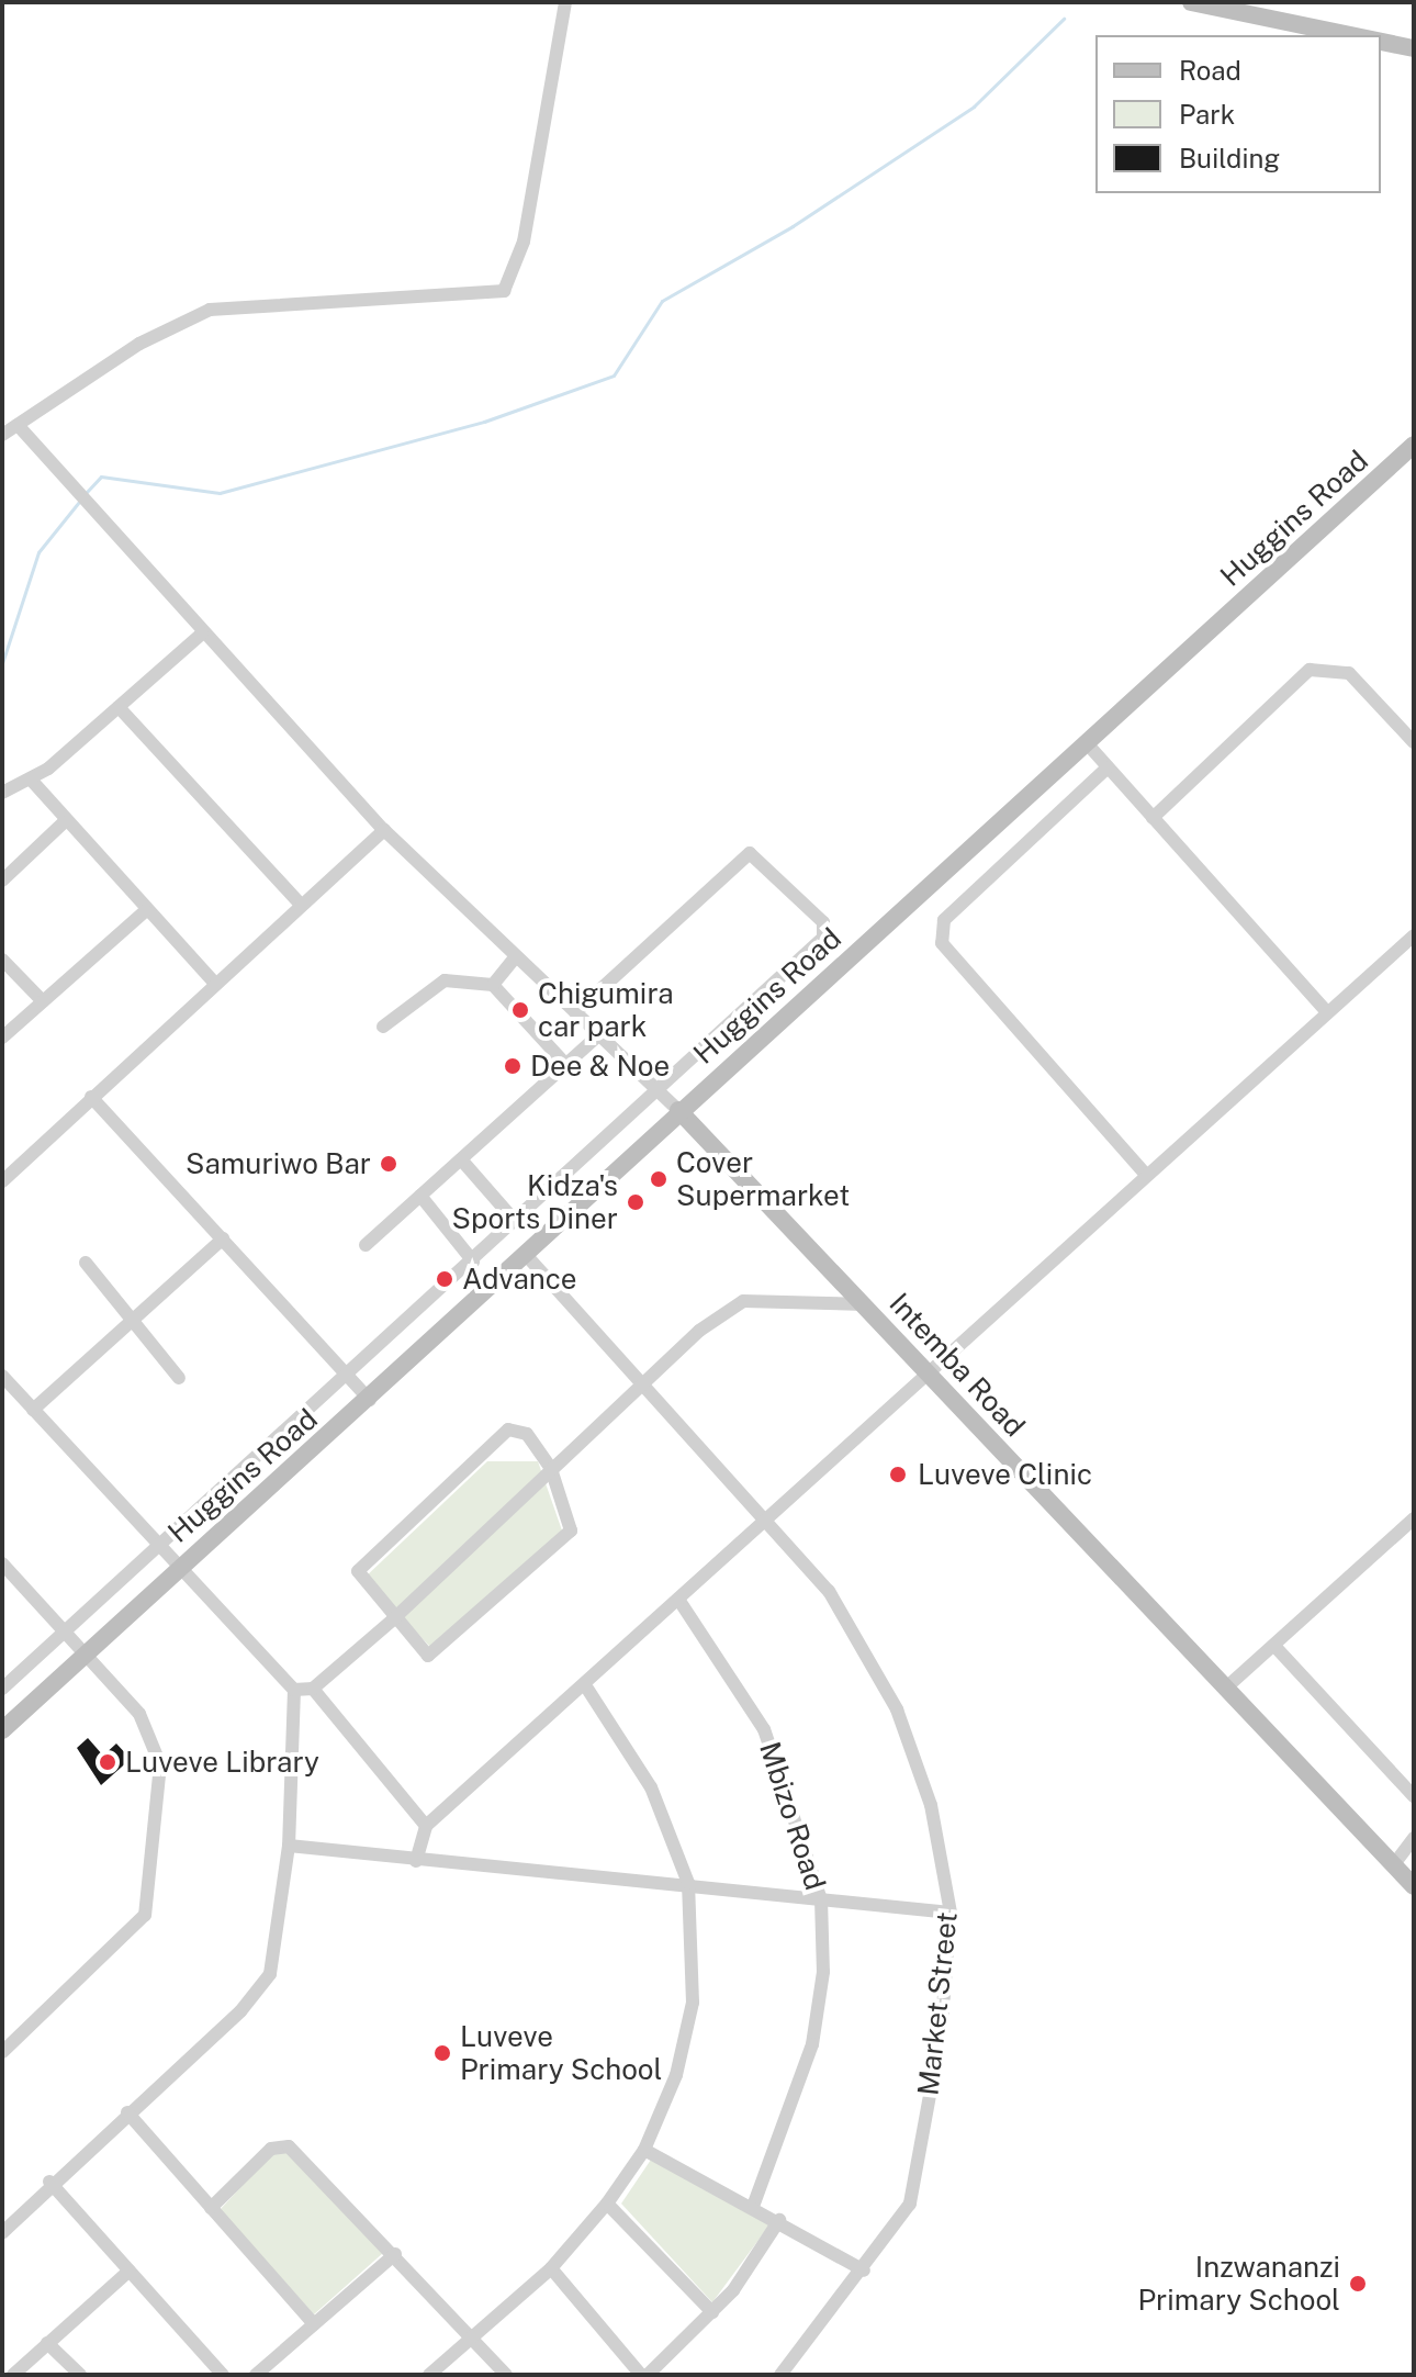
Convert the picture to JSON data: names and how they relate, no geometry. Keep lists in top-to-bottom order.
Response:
{
  "streets": {
    "street": [
      "Huggins Road",
      "Intemba Road",
      "Mbizo Road",
      "Market Street"
    ]
  },
  "crossings": [
    ["Huggins Road", "Intemba Road"],
    ["Huggins Road", "Market Street"]
  ],
  "places": [
    "Chigumira car park",
    "Dee & Noe",
    "Samuriwo Bar",
    "Cover Supermarket",
    "Kidza's Sports Diner",
    "Advance",
    "Luveve Clinic",
    "Luveve Library",
    "Luveve Primary School",
    "Inzwananzi Primary School"
  ],
  "legend": ["Road", "Park", "Building"]
}
